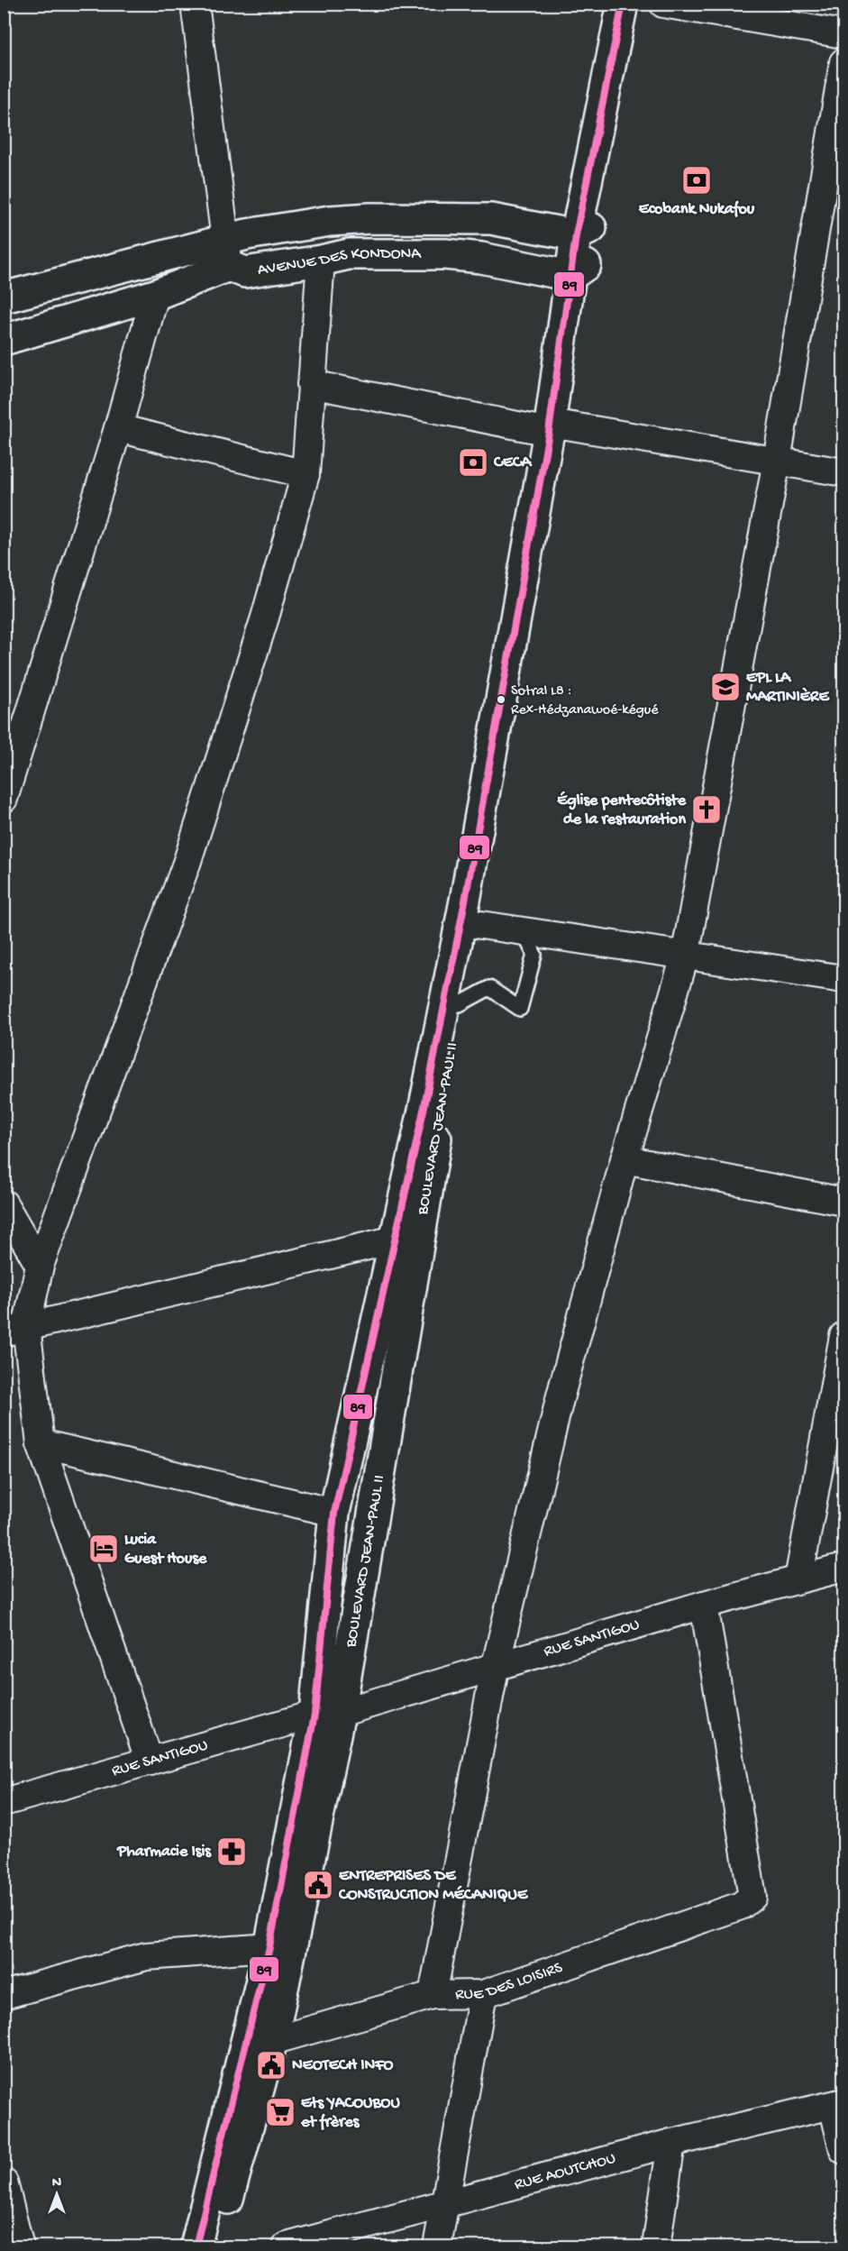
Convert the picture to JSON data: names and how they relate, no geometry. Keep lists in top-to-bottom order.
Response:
{
  "streets": {
    "main road": ["AVENUE DES KONDONA", "BOULEVARD JEAN-PAUL II"],
    "street": ["RUE SANTIGOU", "RUE DES LOISIRS", "RUE AOUTCHOU"]
  },
  "crossings": [
    ["AVENUE DES KONDONA", "BOULEVARD JEAN-PAUL II"],
    ["BOULEVARD JEAN-PAUL II", "RUE SANTIGOU"],
    ["BOULEVARD JEAN-PAUL II", "RUE DES LOISIRS"],
    ["RUE SANTIGOU", "RUE DES LOISIRS"]
  ],
  "places": {
    "bank": ["Ecobank Nukafou", "CECA"],
    "school or university": ["EPL LA MARTINIÈRE"],
    "other": ["Sotral L8 : Rex-Hédzanawoé-kégué"],
    "church": ["Église pentecôtiste de la restauration"],
    "hotel": ["Lucia Guest House"],
    "pharmacy": ["Pharmacie Isis"],
    "public building": ["ENTREPRISES DE CONSTRUCTION MÉCANIQUE", "NEOTECH INFO"],
    "supermarket": ["Ets YACOUBOU et frères"]
  },
  "lines": ["transit line 89"],
  "north": "top"
}
